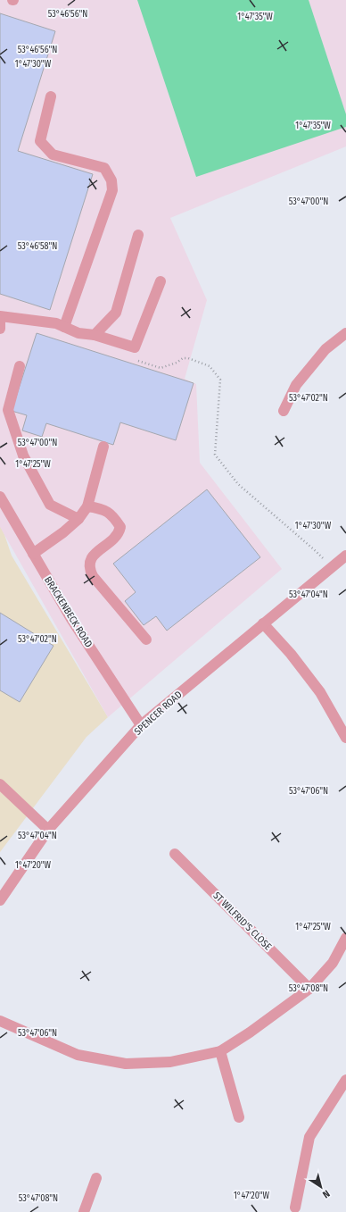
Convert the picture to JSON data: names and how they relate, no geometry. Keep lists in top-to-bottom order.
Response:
{
  "streets": {
    "street": ["BRACKENBECK ROAD", "SPENCER ROAD", "ST WILFRID'S CLOSE"]
  },
  "crossings": [
    ["BRACKENBECK ROAD", "SPENCER ROAD"]
  ],
  "north": "bottom right",
  "coordinates": [
    "53°46'56\"N",
    "1°47'35\"W",
    "1°47'30\"W",
    "53°47'00\"N",
    "53°46'58\"N",
    "53°47'02\"N",
    "1°47'25\"W",
    "53°47'04\"N",
    "53°47'06\"N",
    "1°47'20\"W",
    "53°47'08\"N"
  ]
}
